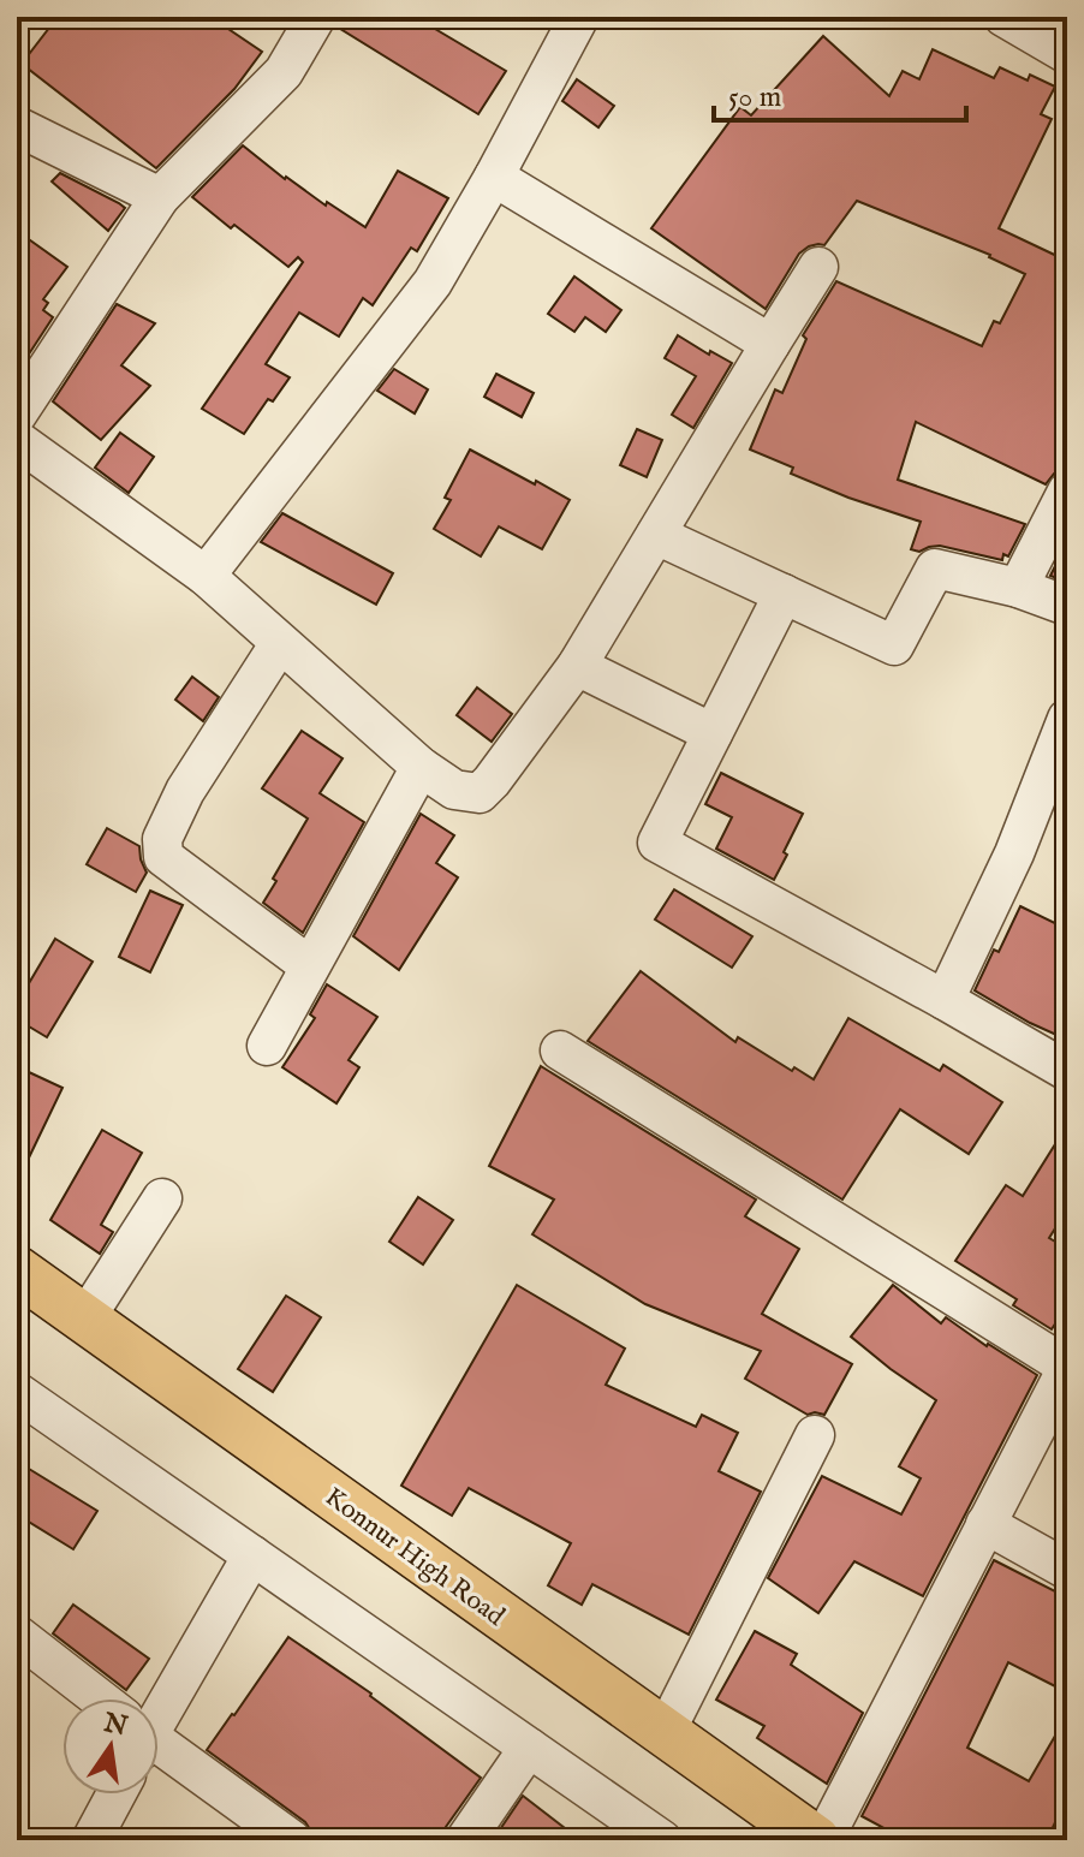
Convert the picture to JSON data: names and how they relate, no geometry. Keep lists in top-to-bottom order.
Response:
{
  "streets": {
    "main road": ["Konnur High Road"]
  },
  "scale_bar": "50 m",
  "north": "top"
}
